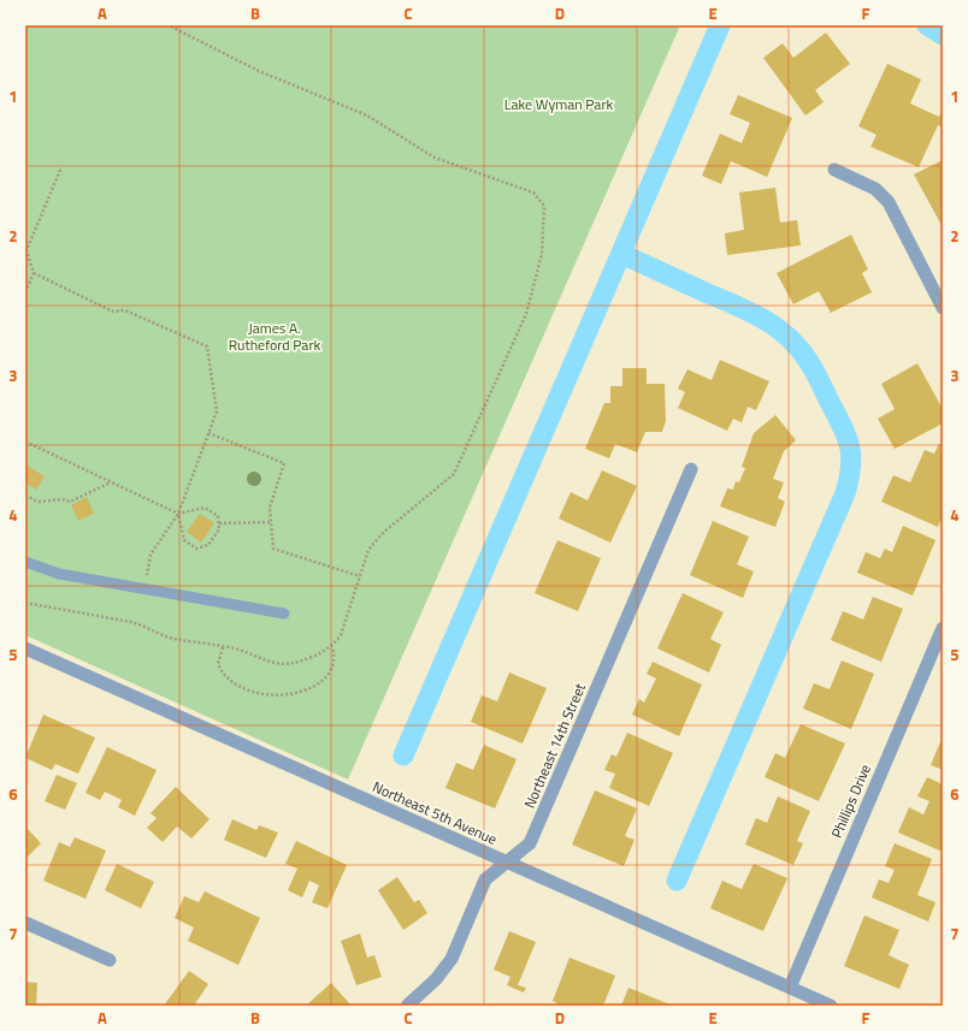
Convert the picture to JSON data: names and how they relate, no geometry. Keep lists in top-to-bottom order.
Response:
{
  "streets": {
    "street": ["Northeast 14th Street", "Phillips Drive", "Northeast 5th Avenue"]
  },
  "crossings": [
    ["Northeast 14th Street", "Northeast 5th Avenue"],
    ["Phillips Drive", "Northeast 5th Avenue"]
  ],
  "parks": ["Lake Wyman Park", "James A. Rutheford Park"],
  "grid": {
    "columns": [
      "A",
      "B",
      "C",
      "D",
      "E",
      "F"
    ],
    "rows": [
      "1",
      "2",
      "3",
      "4",
      "5",
      "6",
      "7"
    ]
  }
}
